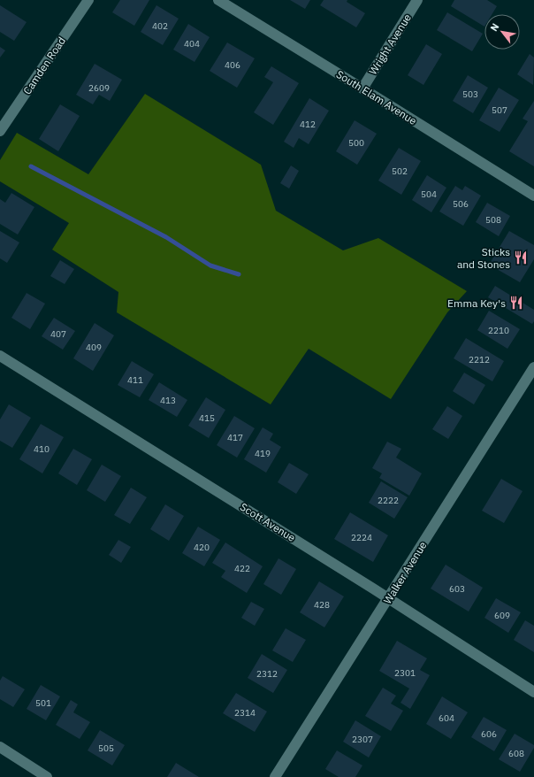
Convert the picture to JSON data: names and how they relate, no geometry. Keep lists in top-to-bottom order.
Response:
{
  "streets": {
    "street": [
      "Wright Avenue",
      "Camden Road",
      "South Elam Avenue",
      "Scott Avenue",
      "Walker Avenue"
    ]
  },
  "crossings": [
    ["Wright Avenue", "South Elam Avenue"],
    ["Scott Avenue", "Walker Avenue"]
  ],
  "places": {
    "restaurant": ["Sticks and Stones", "Emma Key's"]
  },
  "house_numbers": [
    "402",
    "404",
    "406",
    "2609",
    "503",
    "507",
    "412",
    "500",
    "502",
    "504",
    "506",
    "508",
    "2210",
    "407",
    "409",
    "2212",
    "411",
    "413",
    "415",
    "417",
    "410",
    "419",
    "2222",
    "2224",
    "420",
    "422",
    "603",
    "428",
    "609",
    "2301",
    "2312",
    "501",
    "2314",
    "604",
    "606",
    "2307",
    "505",
    "608"
  ],
  "north": "top left"
}
